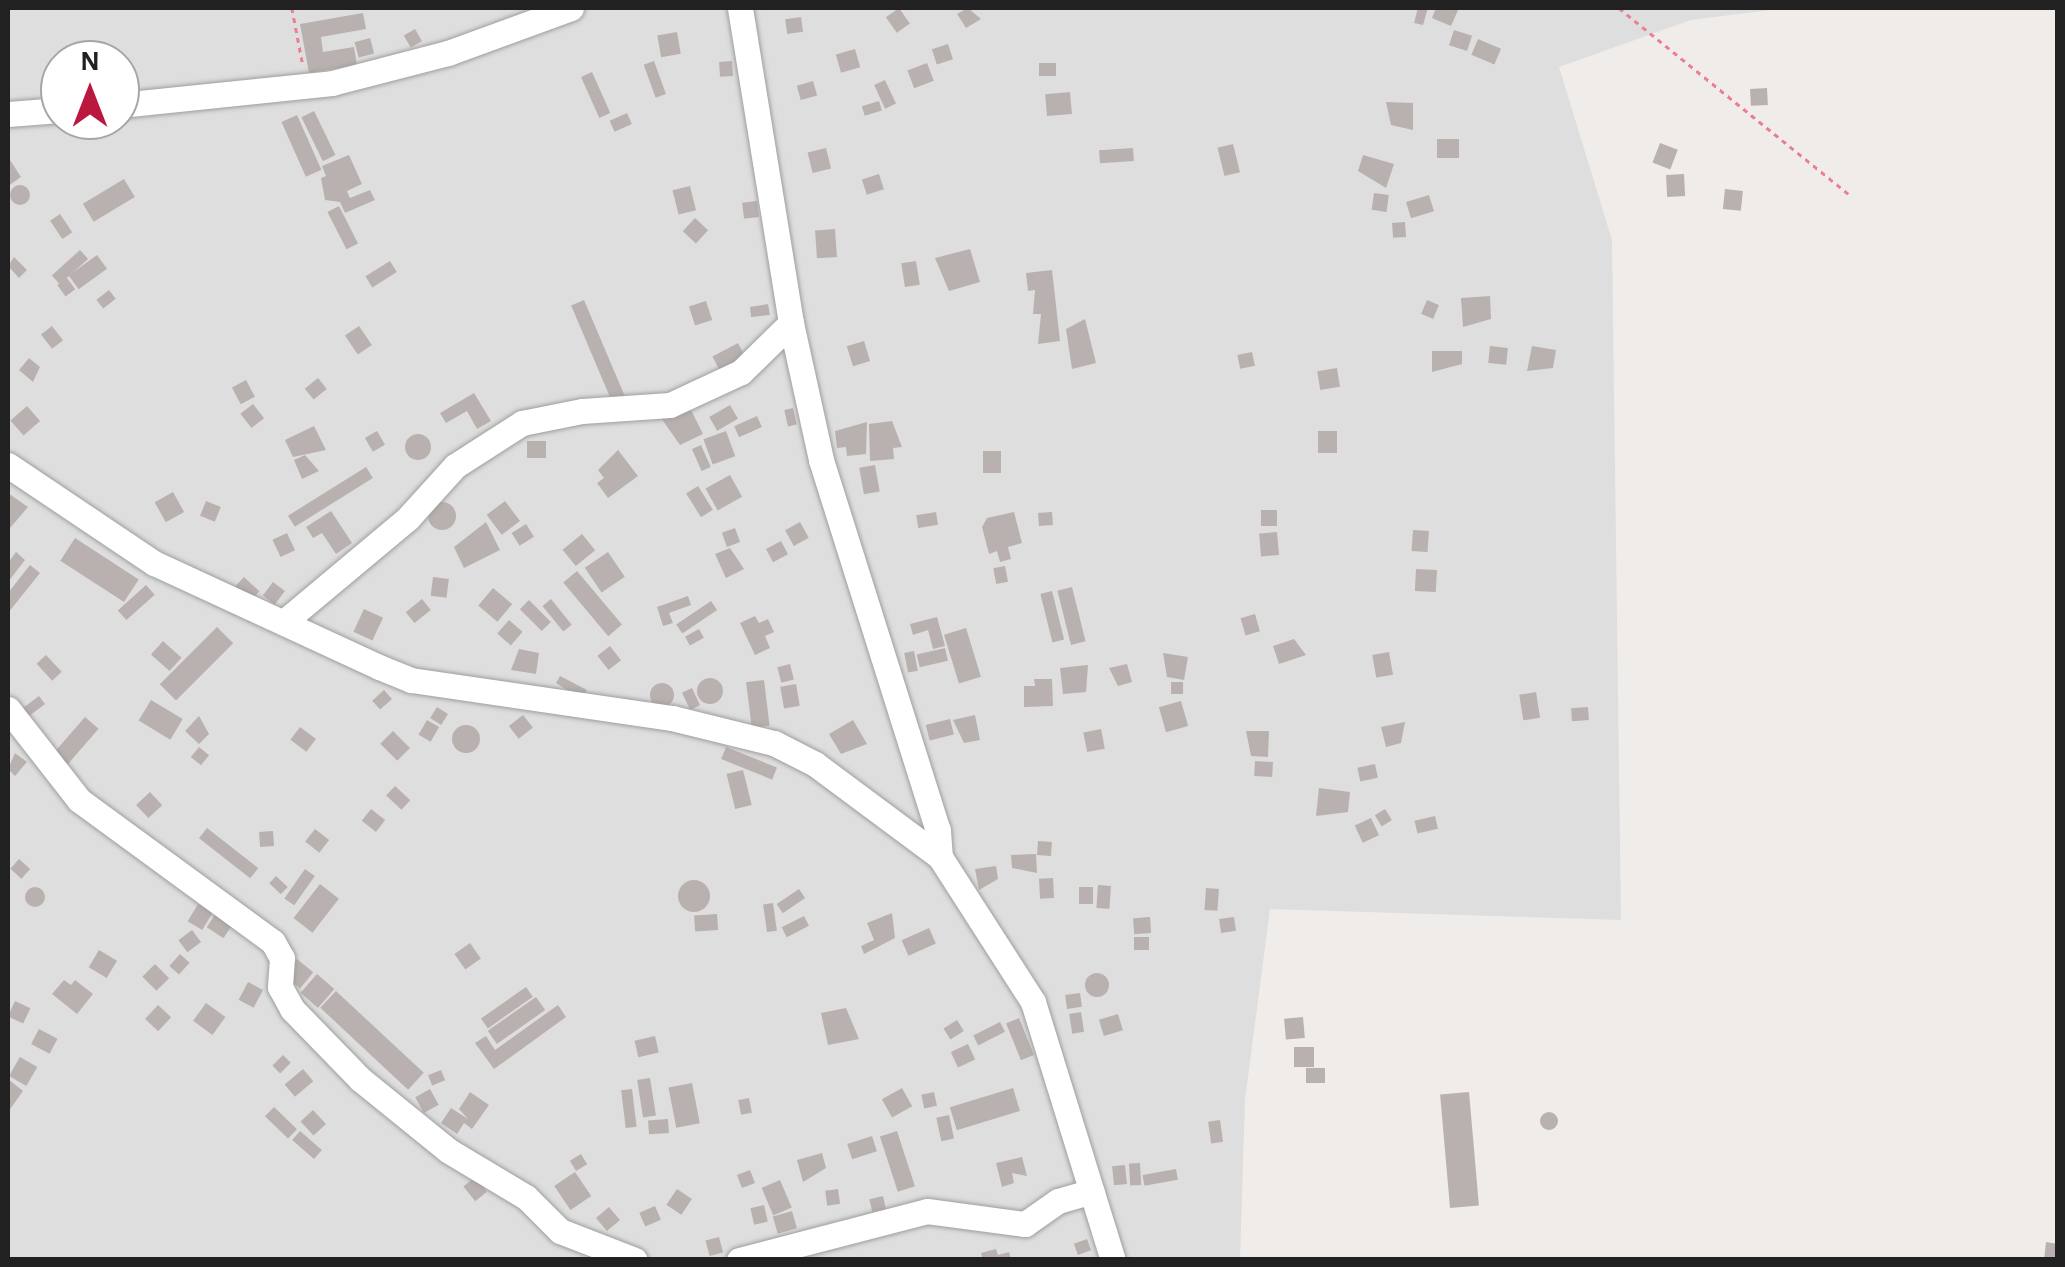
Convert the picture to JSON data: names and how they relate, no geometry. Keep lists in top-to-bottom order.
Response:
{
  "north": "top"
}
